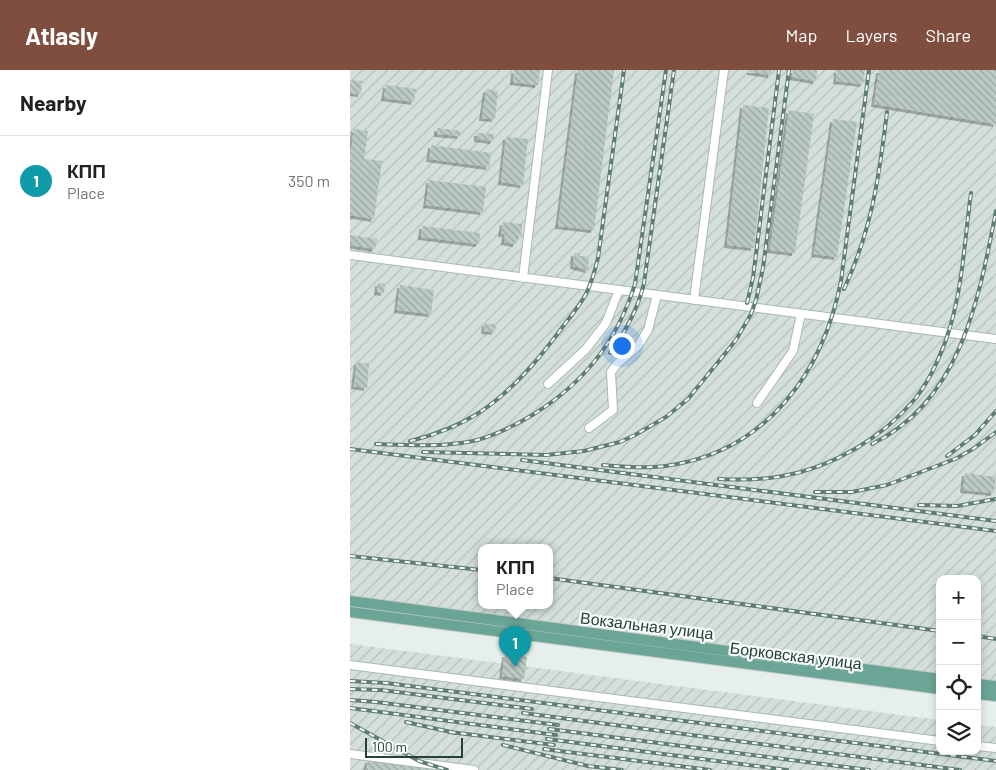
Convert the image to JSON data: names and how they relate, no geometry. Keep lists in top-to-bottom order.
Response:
{
  "streets": {
    "main road": ["Вокзальная улица", "Борковская улица"]
  },
  "scale_bar": "100 m",
  "page": {
    "header": "Atlasly",
    "nav": ["Map", "Layers", "Share"],
    "heading": "Nearby",
    "list": [
      {
        "mark": "1",
        "name": "КПП",
        "note": "Place",
        "value": "350 m"
      }
    ],
    "popup": ["КПП", "Place"],
    "map_buttons": ["+", "−"],
    "pins": "1",
    "scale": "100 m"
  }
}
